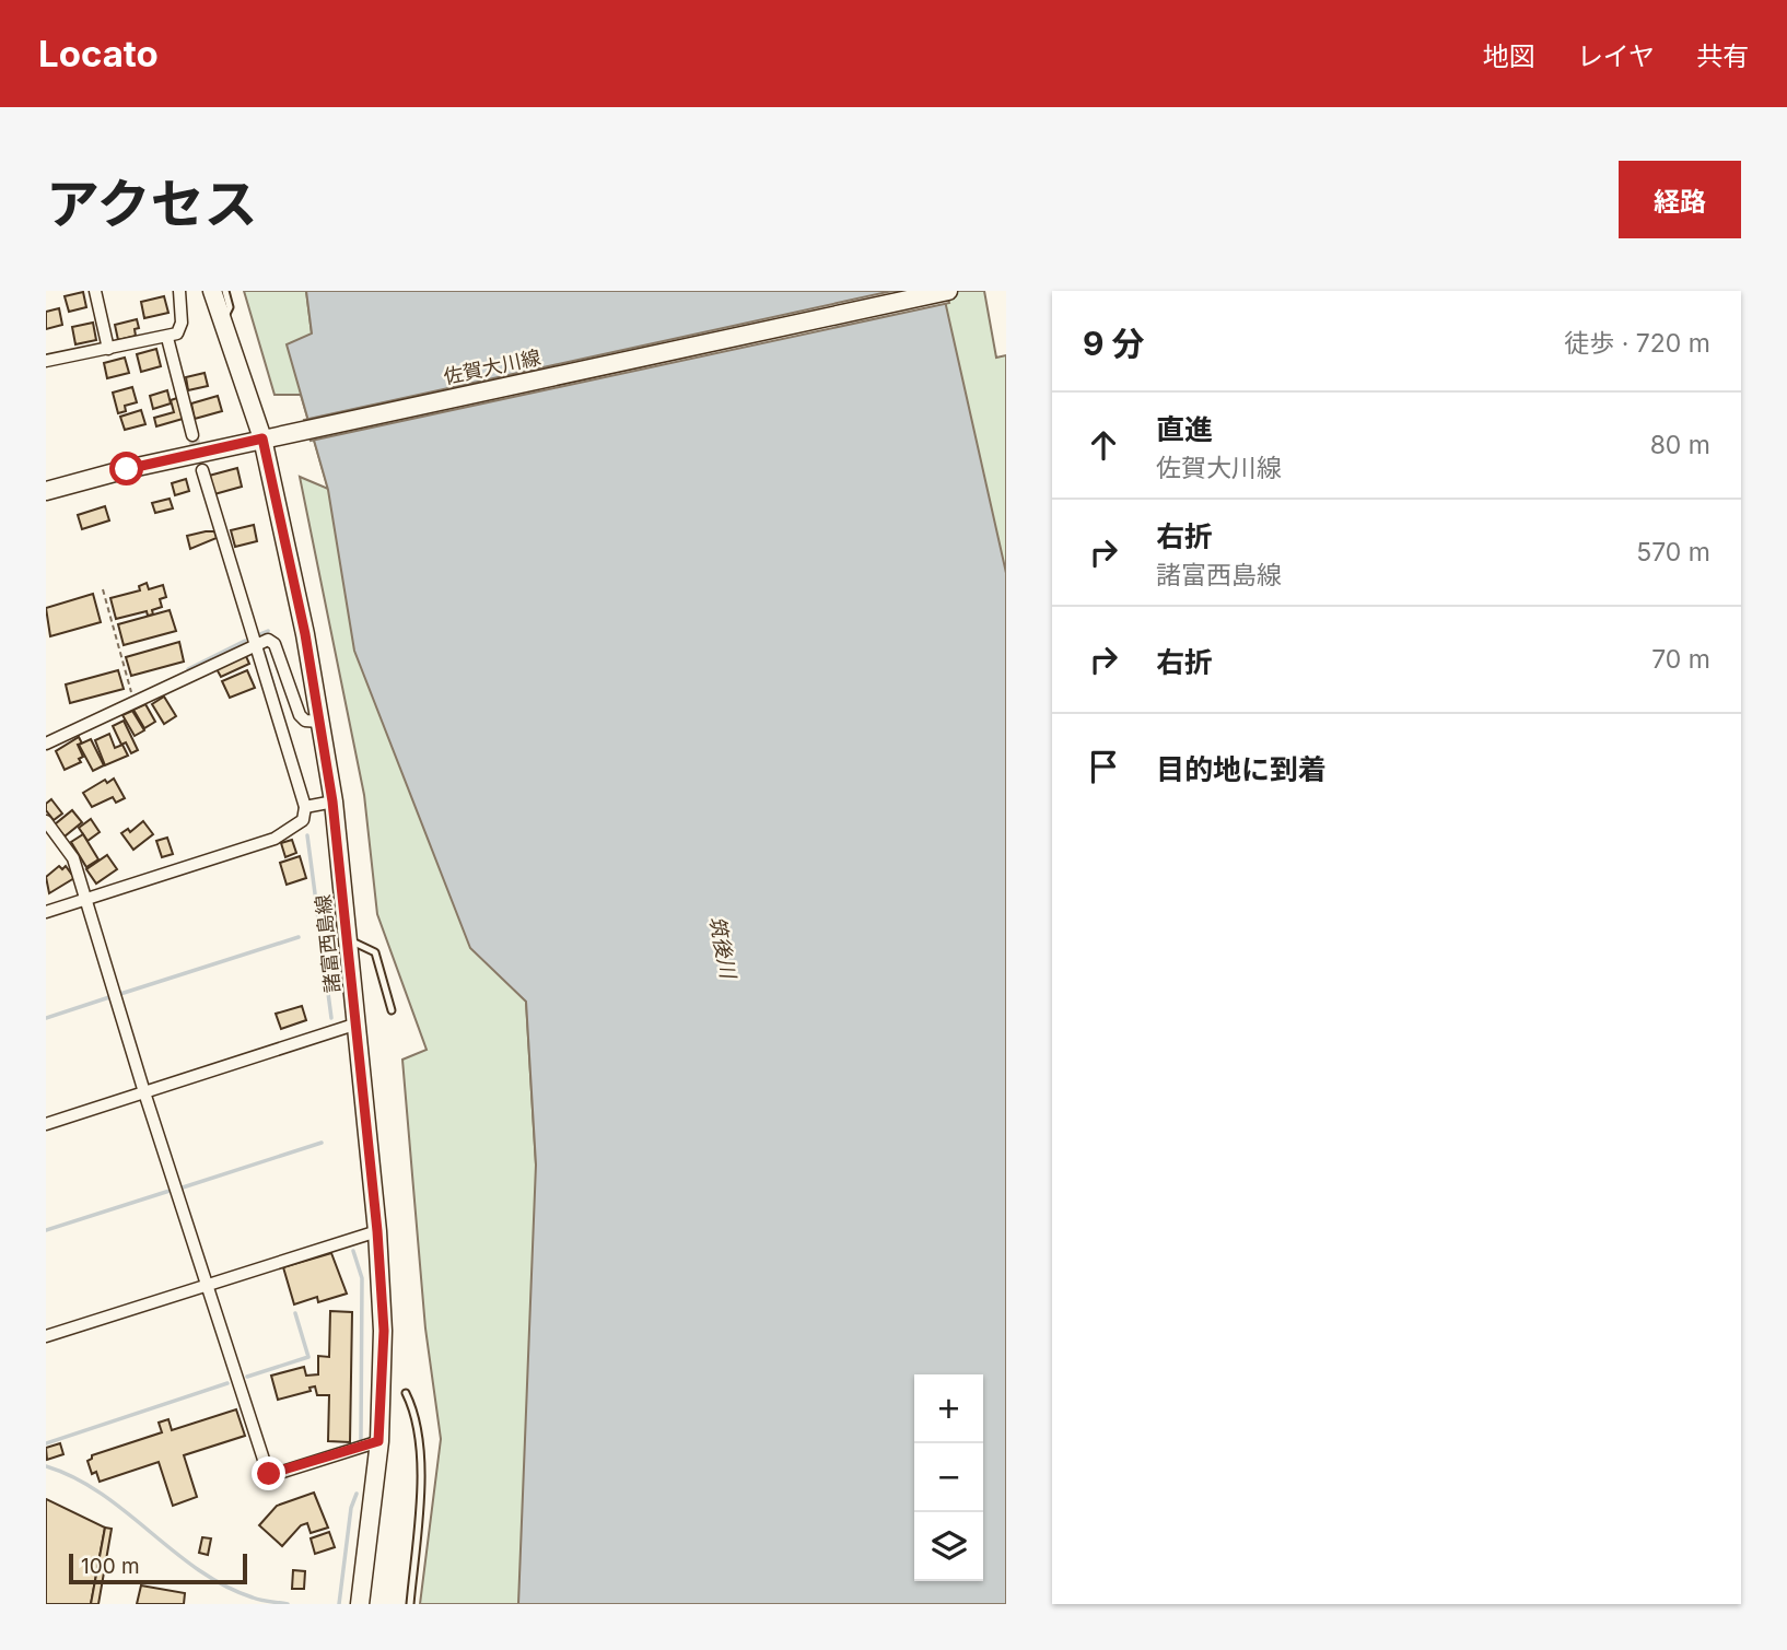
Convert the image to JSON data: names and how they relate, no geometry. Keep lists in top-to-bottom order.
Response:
{
  "streets": {
    "main road": ["佐賀大川線", "諸富西島線"]
  },
  "crossings": [
    ["佐賀大川線", "諸富西島線"]
  ],
  "water": ["筑後川"],
  "scale_bar": "100 m",
  "page": {
    "header": "Locato",
    "nav": ["地図", "レイヤ", "共有"],
    "title": "アクセス",
    "buttons": "経路",
    "heading": ["9 分", "徒歩 · 720 m"],
    "list": [
      ["直進", "佐賀大川線", "80 m"],
      ["右折", "諸富西島線", "570 m"],
      ["右折", "70 m"],
      "目的地に到着"
    ],
    "map_buttons": ["+", "−"],
    "scale": "100 m"
  }
}
